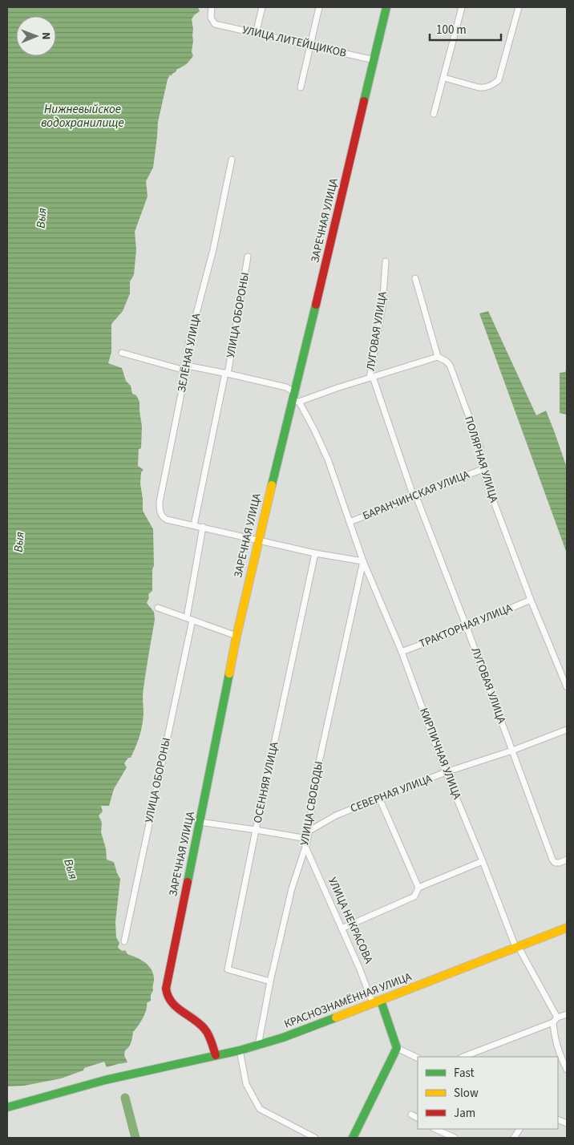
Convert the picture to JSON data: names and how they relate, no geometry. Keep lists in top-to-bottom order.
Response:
{
  "streets": {
    "street": [
      "УЛИЦА ЛИТЕЙЩИКОВ",
      "ЗАРЕЧНАЯ УЛИЦА",
      "УЛИЦА ОБОРОНЫ",
      "ЛУГОВАЯ УЛИЦА",
      "ЗЕЛЁНАЯ УЛИЦА",
      "ПОЛЯРНАЯ УЛИЦА",
      "БАРАНЧИНСКАЯ УЛИЦА",
      "ТРАКТОРНАЯ УЛИЦА",
      "КИРПИЧНАЯ УЛИЦА",
      "ОСЕННЯЯ УЛИЦА",
      "СЕВЕРНАЯ УЛИЦА",
      "УЛИЦА СВОБОДЫ",
      "УЛИЦА НЕКРАСОВА",
      "КРАСНОЗНАМЁННАЯ УЛИЦА"
    ]
  },
  "crossings": [
    ["УЛИЦА ЛИТЕЙЩИКОВ", "ЗАРЕЧНАЯ УЛИЦА"],
    ["ЗАРЕЧНАЯ УЛИЦА", "КИРПИЧНАЯ УЛИЦА"],
    ["ЗАРЕЧНАЯ УЛИЦА", "КРАСНОЗНАМЁННАЯ УЛИЦА"],
    ["УЛИЦА ОБОРОНЫ", "ЗЕЛЁНАЯ УЛИЦА"],
    ["ЛУГОВАЯ УЛИЦА", "БАРАНЧИНСКАЯ УЛИЦА"],
    ["ЛУГОВАЯ УЛИЦА", "ТРАКТОРНАЯ УЛИЦА"],
    ["ЛУГОВАЯ УЛИЦА", "СЕВЕРНАЯ УЛИЦА"],
    ["ПОЛЯРНАЯ УЛИЦА", "БАРАНЧИНСКАЯ УЛИЦА"],
    ["ПОЛЯРНАЯ УЛИЦА", "ТРАКТОРНАЯ УЛИЦА"],
    ["БАРАНЧИНСКАЯ УЛИЦА", "КИРПИЧНАЯ УЛИЦА"],
    ["ТРАКТОРНАЯ УЛИЦА", "КИРПИЧНАЯ УЛИЦА"],
    ["КИРПИЧНАЯ УЛИЦА", "СЕВЕРНАЯ УЛИЦА"],
    ["КИРПИЧНАЯ УЛИЦА", "УЛИЦА СВОБОДЫ"],
    ["КИРПИЧНАЯ УЛИЦА", "КРАСНОЗНАМЁННАЯ УЛИЦА"],
    ["ОСЕННЯЯ УЛИЦА", "УЛИЦА СВОБОДЫ"],
    ["СЕВЕРНАЯ УЛИЦА", "УЛИЦА СВОБОДЫ"],
    ["УЛИЦА СВОБОДЫ", "УЛИЦА НЕКРАСОВА"],
    ["УЛИЦА СВОБОДЫ", "КРАСНОЗНАМЁННАЯ УЛИЦА"],
    ["УЛИЦА НЕКРАСОВА", "КРАСНОЗНАМЁННАЯ УЛИЦА"]
  ],
  "water": ["Нижневыйское водохранилище", "Выя"],
  "legend": ["Fast", "Slow", "Jam"],
  "scale_bar": "100 m",
  "north": "right"
}
